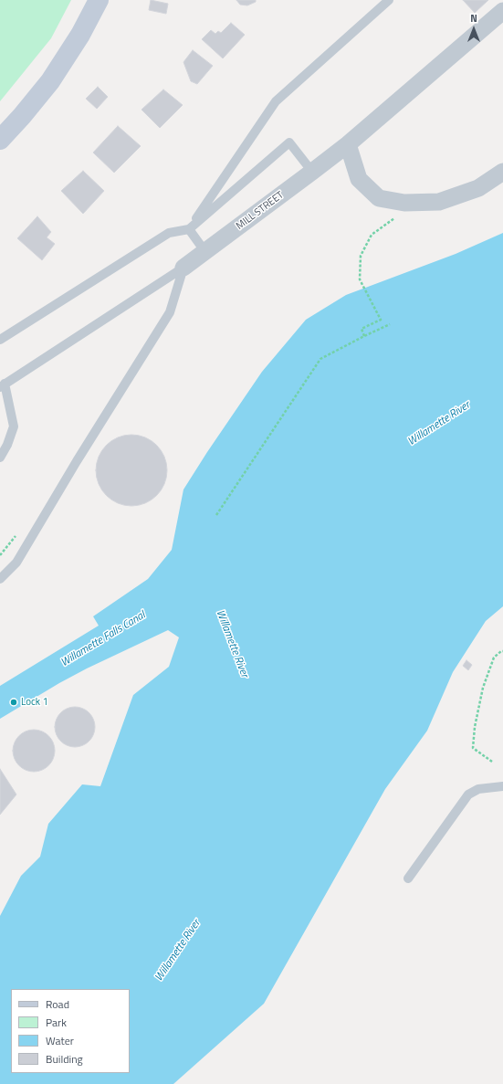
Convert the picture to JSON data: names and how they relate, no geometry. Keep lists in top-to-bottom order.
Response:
{
  "streets": {
    "street": ["MILL STREET"]
  },
  "water": ["Willamette River", "Willamette Falls Canal"],
  "places": ["Lock 1"],
  "legend": [
    "Road",
    "Park",
    "Water",
    "Building"
  ],
  "north": "top"
}
